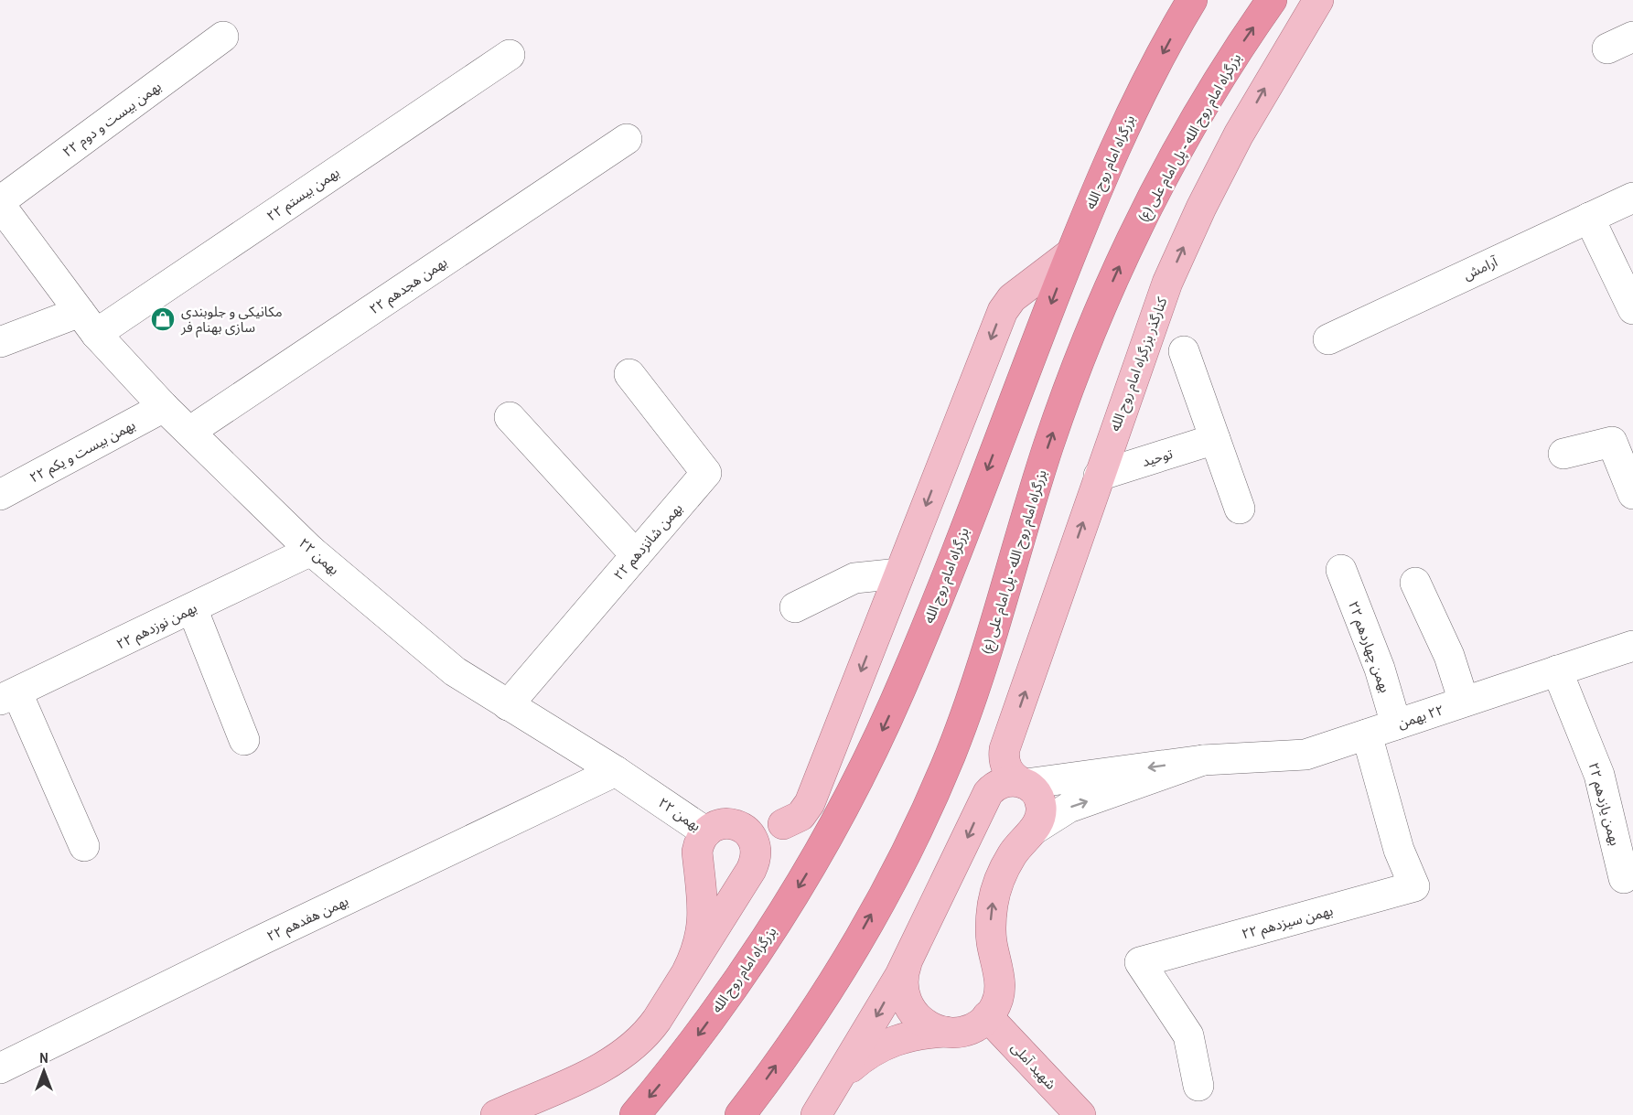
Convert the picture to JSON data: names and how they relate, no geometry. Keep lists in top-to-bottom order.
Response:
{
  "streets": {
    "highway": ["بزرگراه امام روح الله - پل امام علی (ع)", "بزرگراه امام روح الله"],
    "main road": ["کنارگذر بزرگراه امام روح الله", "شهید آملی"],
    "street": [
      "۲۲ بهمن بیست و دوم",
      "۲۲ بهمن بیستم",
      "آرامش",
      "۲۲ بهمن هجدهم",
      "۲۲ بهمن بیست و یکم",
      "توحید",
      "۲۲ بهمن شانزدهم",
      "۲۲ بهمن",
      "۲۲ بهمن نوزدهم",
      "۲۲ بهمن چهاردهم",
      "٢٢ بهمن",
      "۲۲ بهمن یازدهم",
      "۲۲ بهمن هفدهم",
      "۲۲ بهمن سیزدهم"
    ]
  },
  "crossings": [
    ["۲۲ بهمن بیستم", "۲۲ بهمن"],
    ["۲۲ بهمن هجدهم", "۲۲ بهمن"],
    ["کنارگذر بزرگراه امام روح الله", "توحید"],
    ["۲۲ بهمن بیست و یکم", "۲۲ بهمن"],
    ["۲۲ بهمن شانزدهم", "۲۲ بهمن"],
    ["۲۲ بهمن", "۲۲ بهمن نوزدهم"],
    ["۲۲ بهمن", "۲۲ بهمن هفدهم"],
    ["۲۲ بهمن چهاردهم", "٢٢ بهمن"],
    ["٢٢ بهمن", "۲۲ بهمن یازدهم"],
    ["٢٢ بهمن", "۲۲ بهمن سیزدهم"]
  ],
  "one_way": ["بزرگراه امام روح الله - پل امام علی (ع)", "بزرگراه امام روح الله"],
  "places": {
    "shop": ["مکانیکی و جلوبندی سازی بهنام فر"]
  },
  "north": "top"
}
